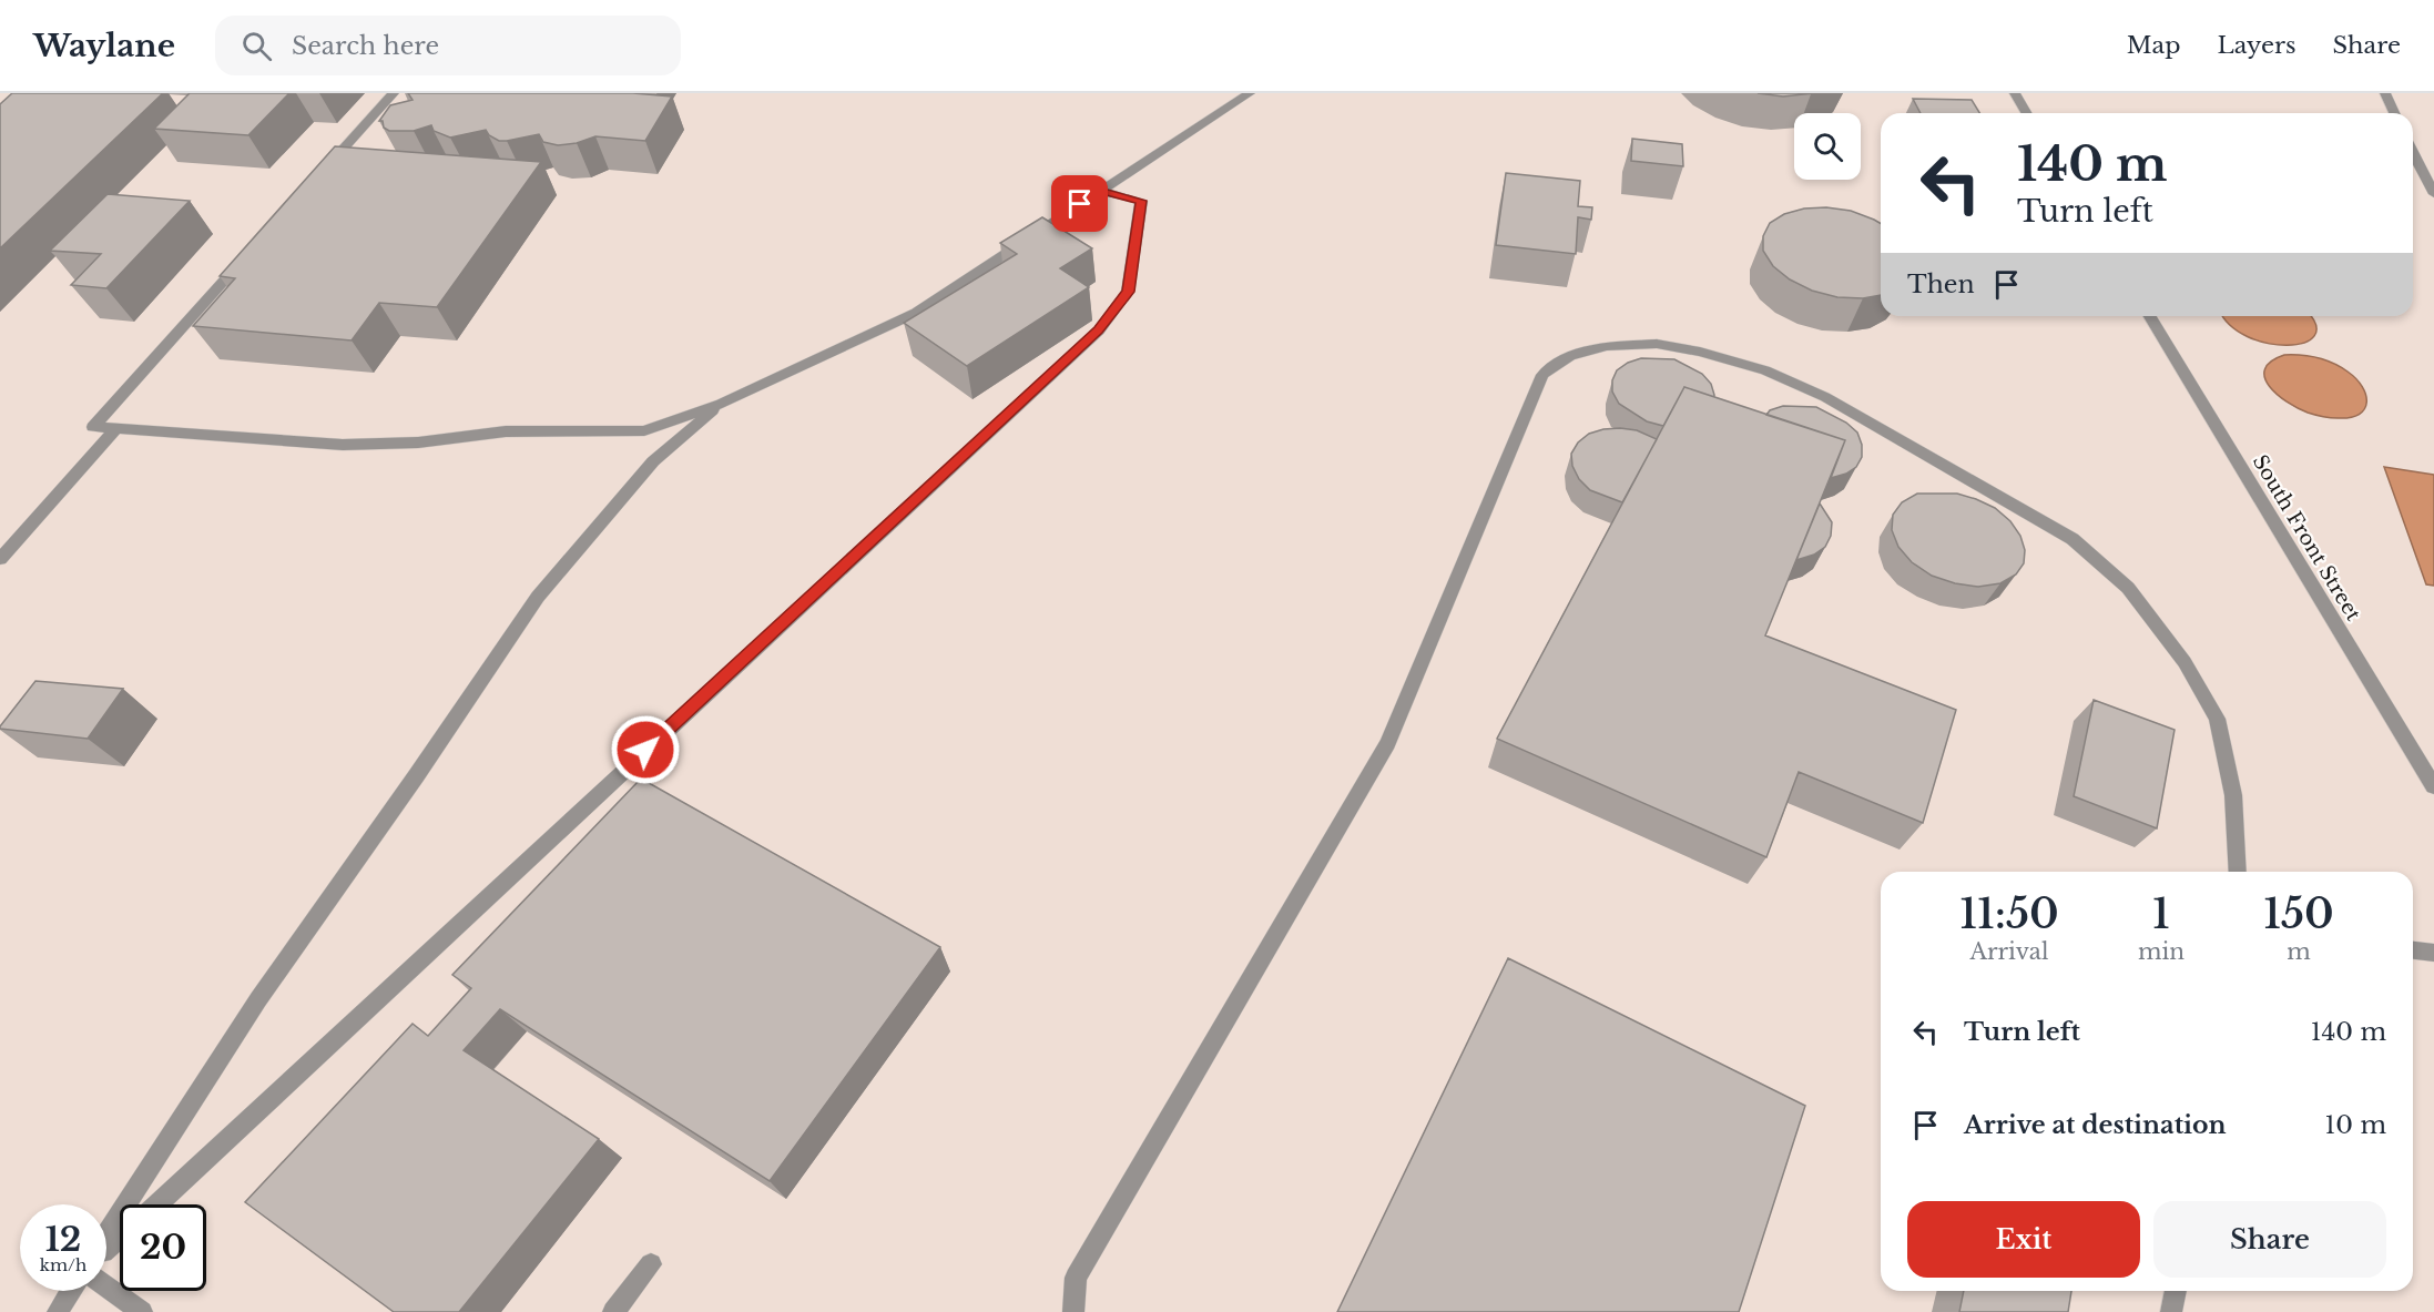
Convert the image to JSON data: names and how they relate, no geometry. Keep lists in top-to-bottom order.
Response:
{
  "streets": {
    "street": ["South Front Street"]
  },
  "page": {
    "header": "Waylane",
    "search": "Search here",
    "nav": ["Map", "Layers", "Share"],
    "turn": ["140 m", "Turn left"],
    "then": "Then",
    "eta": [
      "11:50",
      "Arrival",
      "1",
      "min",
      "150",
      "m"
    ],
    "list": [
      {
        "name": "Turn left",
        "value": "140 m"
      },
      {
        "name": "Arrive at destination",
        "value": "10 m"
      }
    ],
    "buttons": ["Exit", "Share"],
    "speed": "12 km/h",
    "limit": "20"
  }
}
